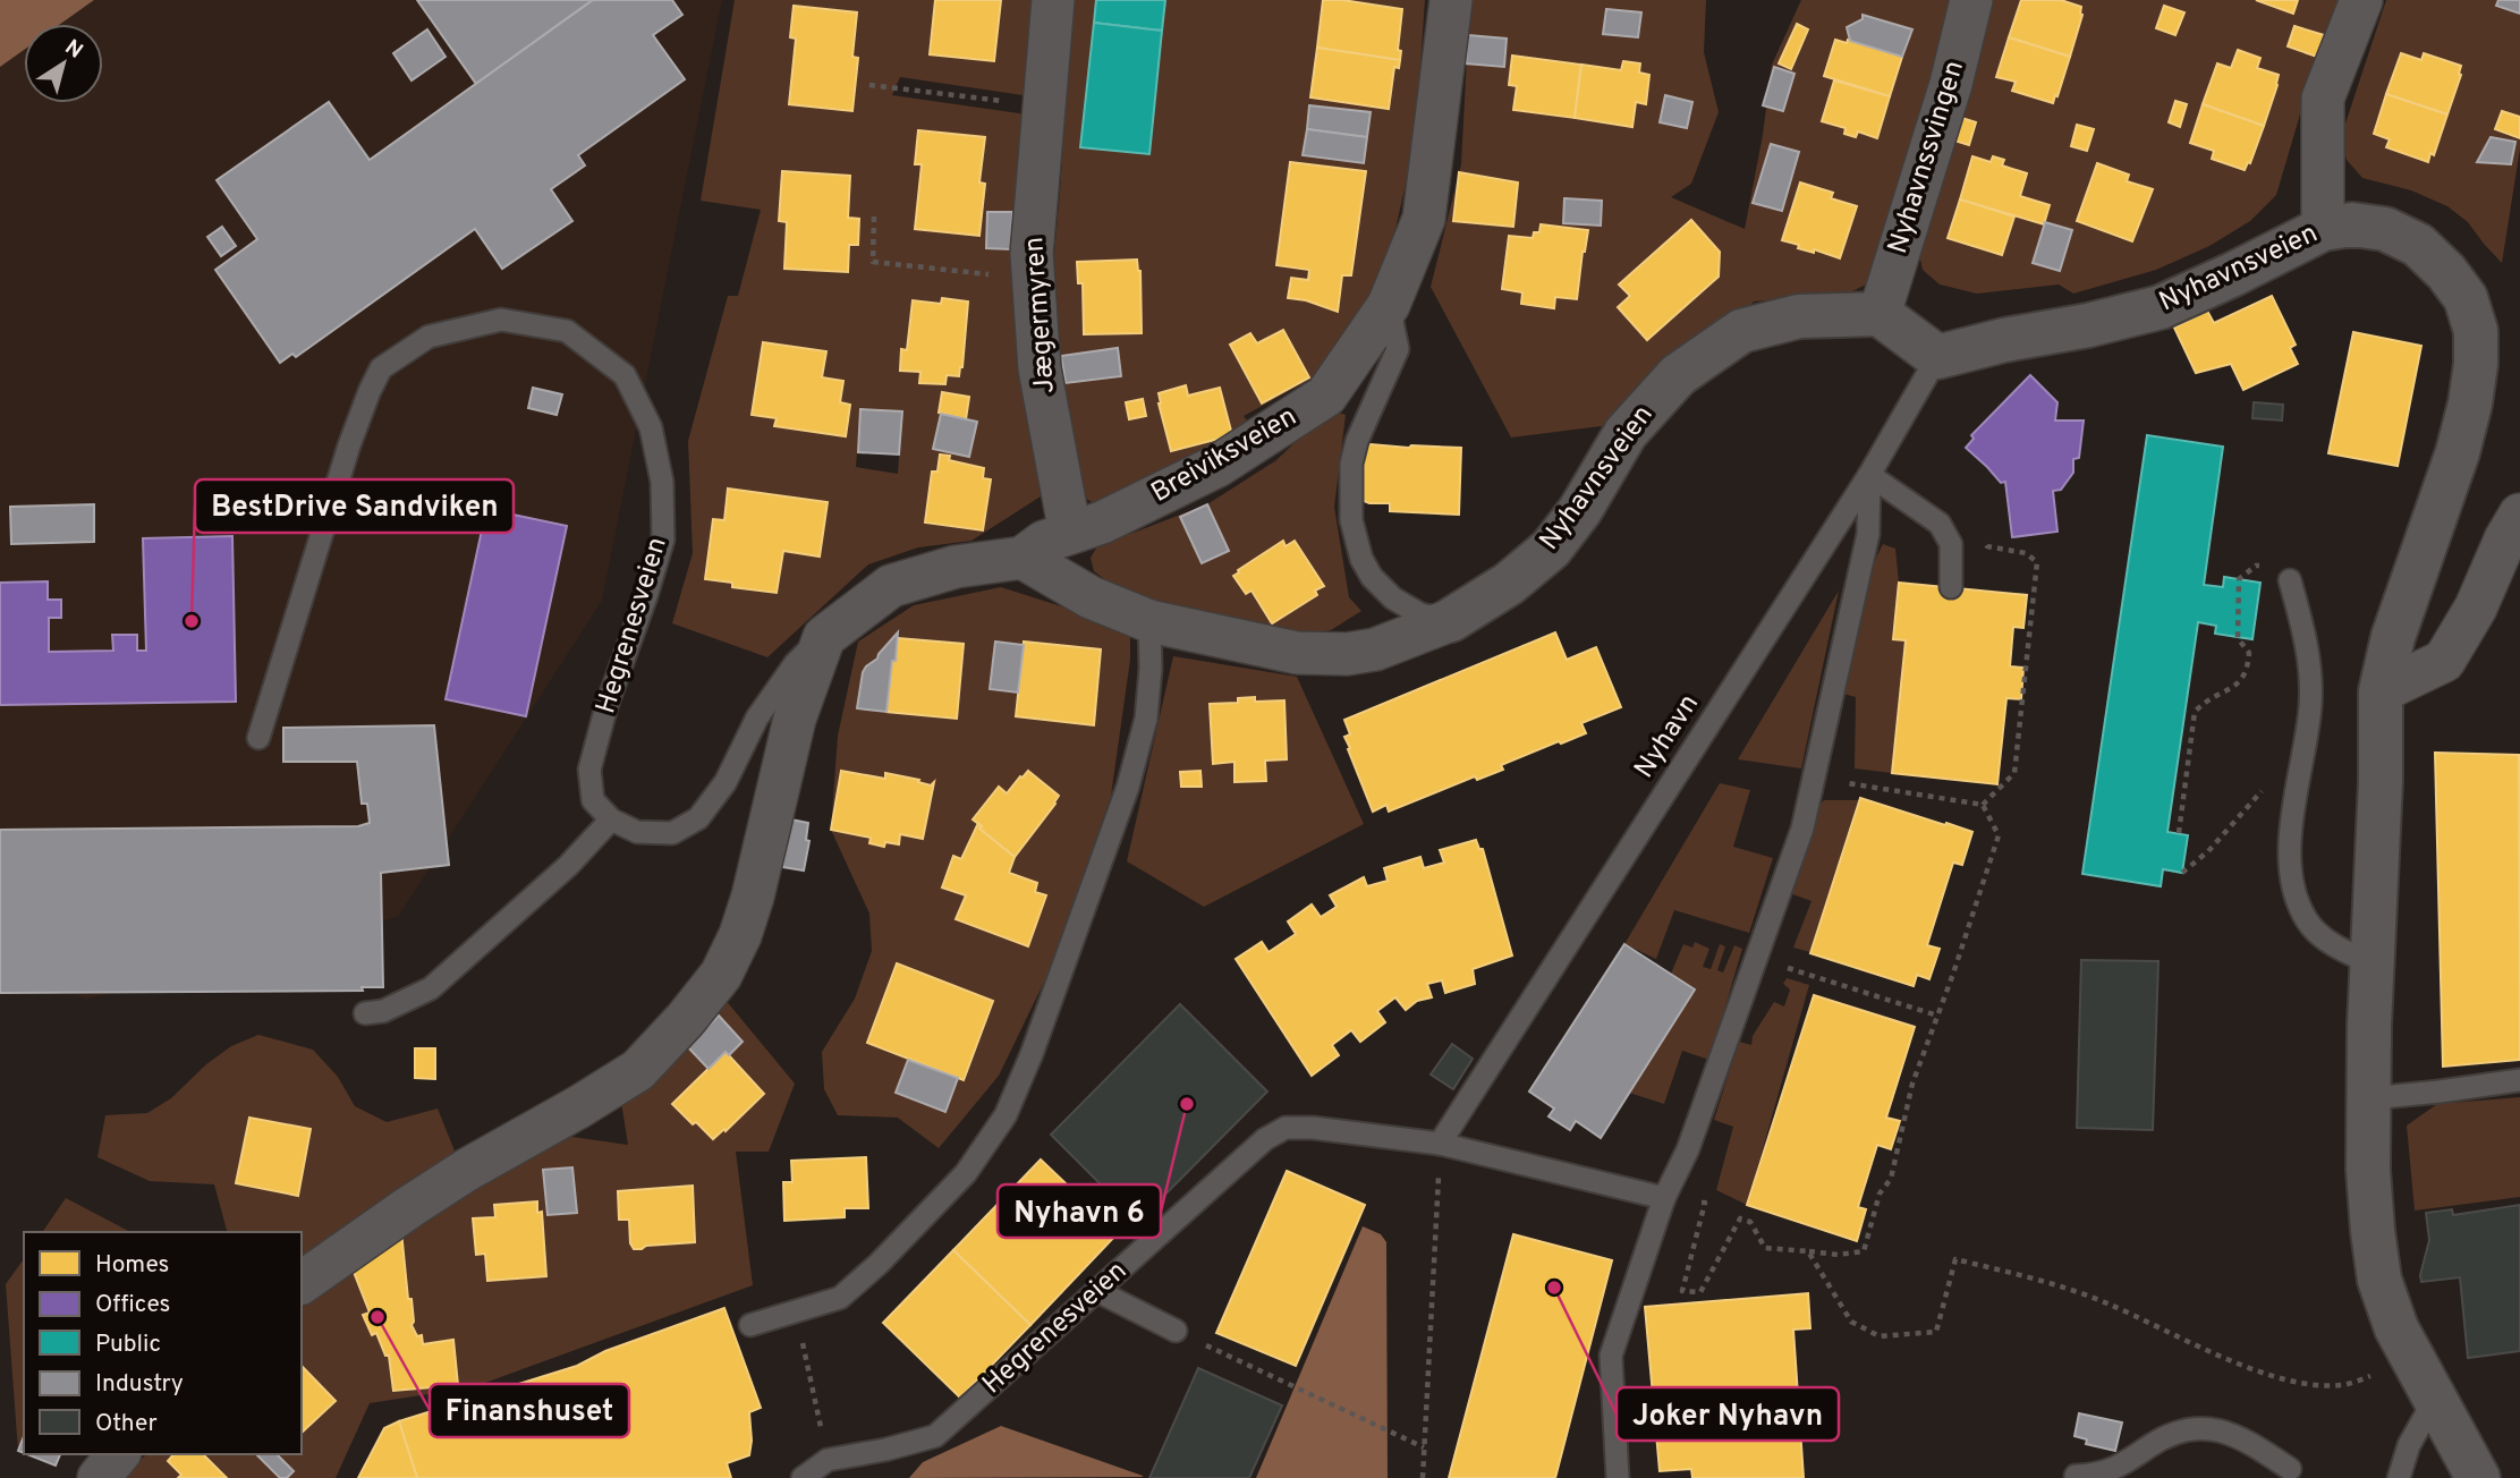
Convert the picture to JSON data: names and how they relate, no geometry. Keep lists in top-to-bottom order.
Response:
{
  "streets": {
    "street": [
      "Nyhavnssvingen",
      "Nyhavnsveien",
      "Jægermyren",
      "Breiviksveien"
    ],
    "lane": ["Hegrenesveien", "Nyhavn"]
  },
  "crossings": [
    ["Nyhavnssvingen", "Nyhavnsveien"],
    ["Nyhavnsveien", "Nyhavn"],
    ["Jægermyren", "Breiviksveien"],
    ["Hegrenesveien", "Nyhavn"]
  ],
  "places": [
    "BestDrive Sandviken",
    "Nyhavn 6",
    "Joker Nyhavn",
    "Finanshuset"
  ],
  "legend": [
    "Homes",
    "Offices",
    "Public",
    "Industry",
    "Other"
  ],
  "north": "top right"
}
